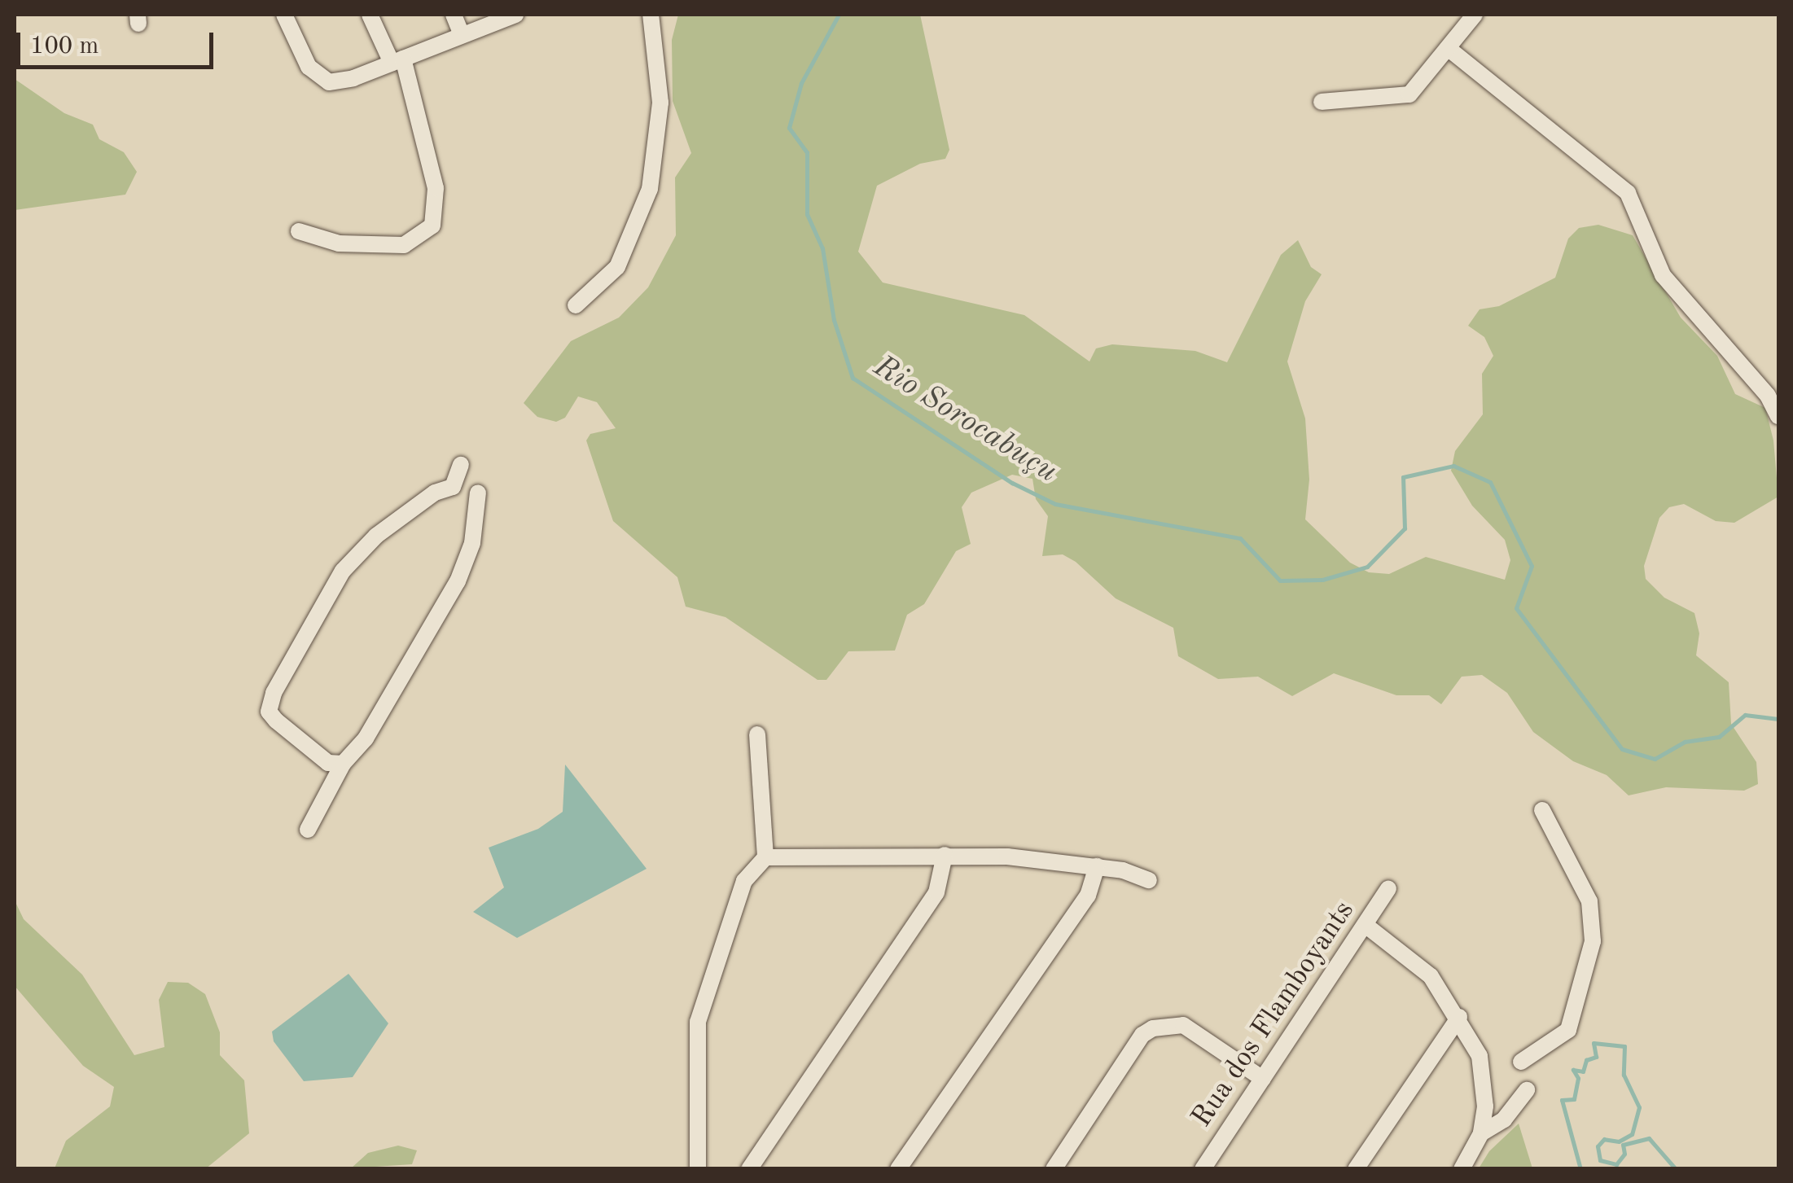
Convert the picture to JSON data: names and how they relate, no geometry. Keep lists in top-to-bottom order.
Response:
{
  "streets": {
    "street": ["Rua dos Flamboyants"]
  },
  "water": ["Rio Sorocabuçu"],
  "scale_bar": "100 m"
}
